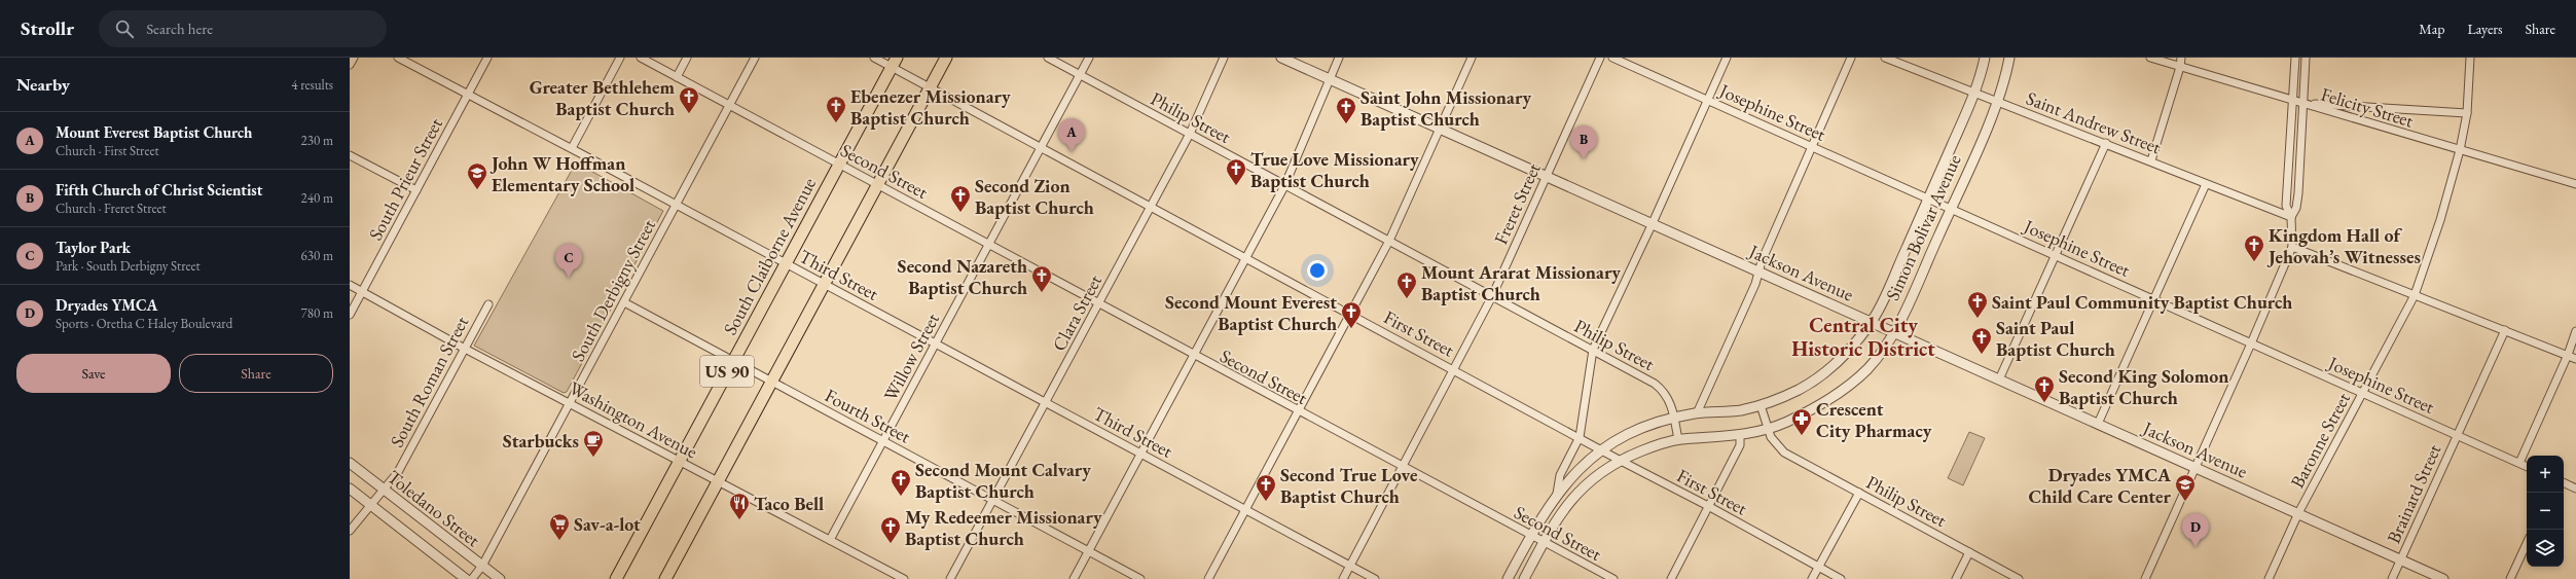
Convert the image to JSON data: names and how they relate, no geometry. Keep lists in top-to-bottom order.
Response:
{
  "streets": {
    "main road": ["South Claiborne Avenue", "US 90"],
    "street": [
      "Felicity Street",
      "Josephine Street",
      "Philip Street",
      "Saint Andrew Street",
      "Second Street",
      "South Prieur Street",
      "Freret Street",
      "Simon Bolivar Avenue",
      "Jackson Avenue",
      "Third Street",
      "South Derbigny Street",
      "Clara Street",
      "First Street",
      "Willow Street",
      "South Roman Street",
      "Fourth Street",
      "Washington Avenue",
      "Baronne Street",
      "Brainard Street",
      "Toledano Street"
    ]
  },
  "crossings": [
    ["Felicity Street", "Baronne Street"],
    ["Josephine Street", "Simon Bolivar Avenue"],
    ["Josephine Street", "Baronne Street"],
    ["Josephine Street", "Brainard Street"],
    ["Philip Street", "Freret Street"],
    ["Philip Street", "Simon Bolivar Avenue"],
    ["Philip Street", "Clara Street"],
    ["Philip Street", "Willow Street"],
    ["Saint Andrew Street", "Simon Bolivar Avenue"],
    ["Second Street", "Freret Street"],
    ["Second Street", "Simon Bolivar Avenue"],
    ["Second Street", "South Claiborne Avenue"],
    ["Second Street", "South Derbigny Street"],
    ["Second Street", "Clara Street"],
    ["Second Street", "Willow Street"],
    ["Second Street", "US 90"],
    ["South Prieur Street", "Third Street"],
    ["South Prieur Street", "Washington Avenue"],
    ["Freret Street", "Jackson Avenue"],
    ["Freret Street", "Third Street"],
    ["Freret Street", "First Street"],
    ["Simon Bolivar Avenue", "Jackson Avenue"],
    ["Simon Bolivar Avenue", "First Street"],
    ["South Claiborne Avenue", "Third Street"],
    ["South Claiborne Avenue", "First Street"],
    ["South Claiborne Avenue", "Fourth Street"],
    ["South Claiborne Avenue", "Washington Avenue"],
    ["Jackson Avenue", "Baronne Street"],
    ["Jackson Avenue", "Brainard Street"],
    ["Third Street", "South Derbigny Street"],
    ["Third Street", "Clara Street"],
    ["Third Street", "Willow Street"],
    ["Third Street", "US 90"],
    ["South Derbigny Street", "Fourth Street"],
    ["South Derbigny Street", "Washington Avenue"],
    ["South Derbigny Street", "Toledano Street"],
    ["Clara Street", "First Street"],
    ["Clara Street", "Fourth Street"],
    ["First Street", "Willow Street"],
    ["First Street", "US 90"],
    ["Willow Street", "Fourth Street"],
    ["Willow Street", "Washington Avenue"],
    ["US 90", "Fourth Street"],
    ["US 90", "Washington Avenue"],
    ["South Roman Street", "Washington Avenue"],
    ["South Roman Street", "Toledano Street"]
  ],
  "districts": ["Central City Historic District"],
  "places": {
    "church": [
      "Greater Bethlehem Baptist Church",
      "Ebenezer Missionary Baptist Church",
      "Saint John Missionary Baptist Church",
      "True Love Missionary Baptist Church",
      "Second Zion Baptist Church",
      "Kingdom Hall of Jehovah’s Witnesses",
      "Second Nazareth Baptist Church",
      "Mount Ararat Missionary Baptist Church",
      "Saint Paul Community Baptist Church",
      "Second Mount Everest Baptist Church",
      "Saint Paul Baptist Church",
      "Second King Solomon Baptist Church",
      "Second Mount Calvary Baptist Church",
      "Second True Love Baptist Church",
      "My Redeemer Missionary Baptist Church"
    ],
    "school or university": ["John W Hoffman Elementary School", "Dryades YMCA Child Care Center"],
    "pharmacy": ["Crescent City Pharmacy"],
    "cafe": ["Starbucks"],
    "restaurant": ["Taco Bell"],
    "supermarket": ["Sav-a-lot"]
  },
  "page": {
    "header": "Strollr",
    "search": "Search here",
    "nav": ["Map", "Layers", "Share"],
    "heading": ["Nearby", "4 results"],
    "list": [
      {
        "mark": "A",
        "name": "Mount Everest Baptist Church",
        "note": "Church · First Street",
        "value": "230 m"
      },
      {
        "mark": "B",
        "name": "Fifth Church of Christ Scientist",
        "note": "Church · Freret Street",
        "value": "240 m"
      },
      {
        "mark": "C",
        "name": "Taylor Park",
        "note": "Park · South Derbigny Street",
        "value": "630 m"
      },
      {
        "mark": "D",
        "name": "Dryades YMCA",
        "note": "Sports · Oretha C Haley Boulevard",
        "value": "780 m"
      }
    ],
    "pins": [
      "A",
      "B",
      "C",
      "D"
    ],
    "buttons": ["Save", "Share"],
    "map_buttons": ["+", "−"]
  }
}
